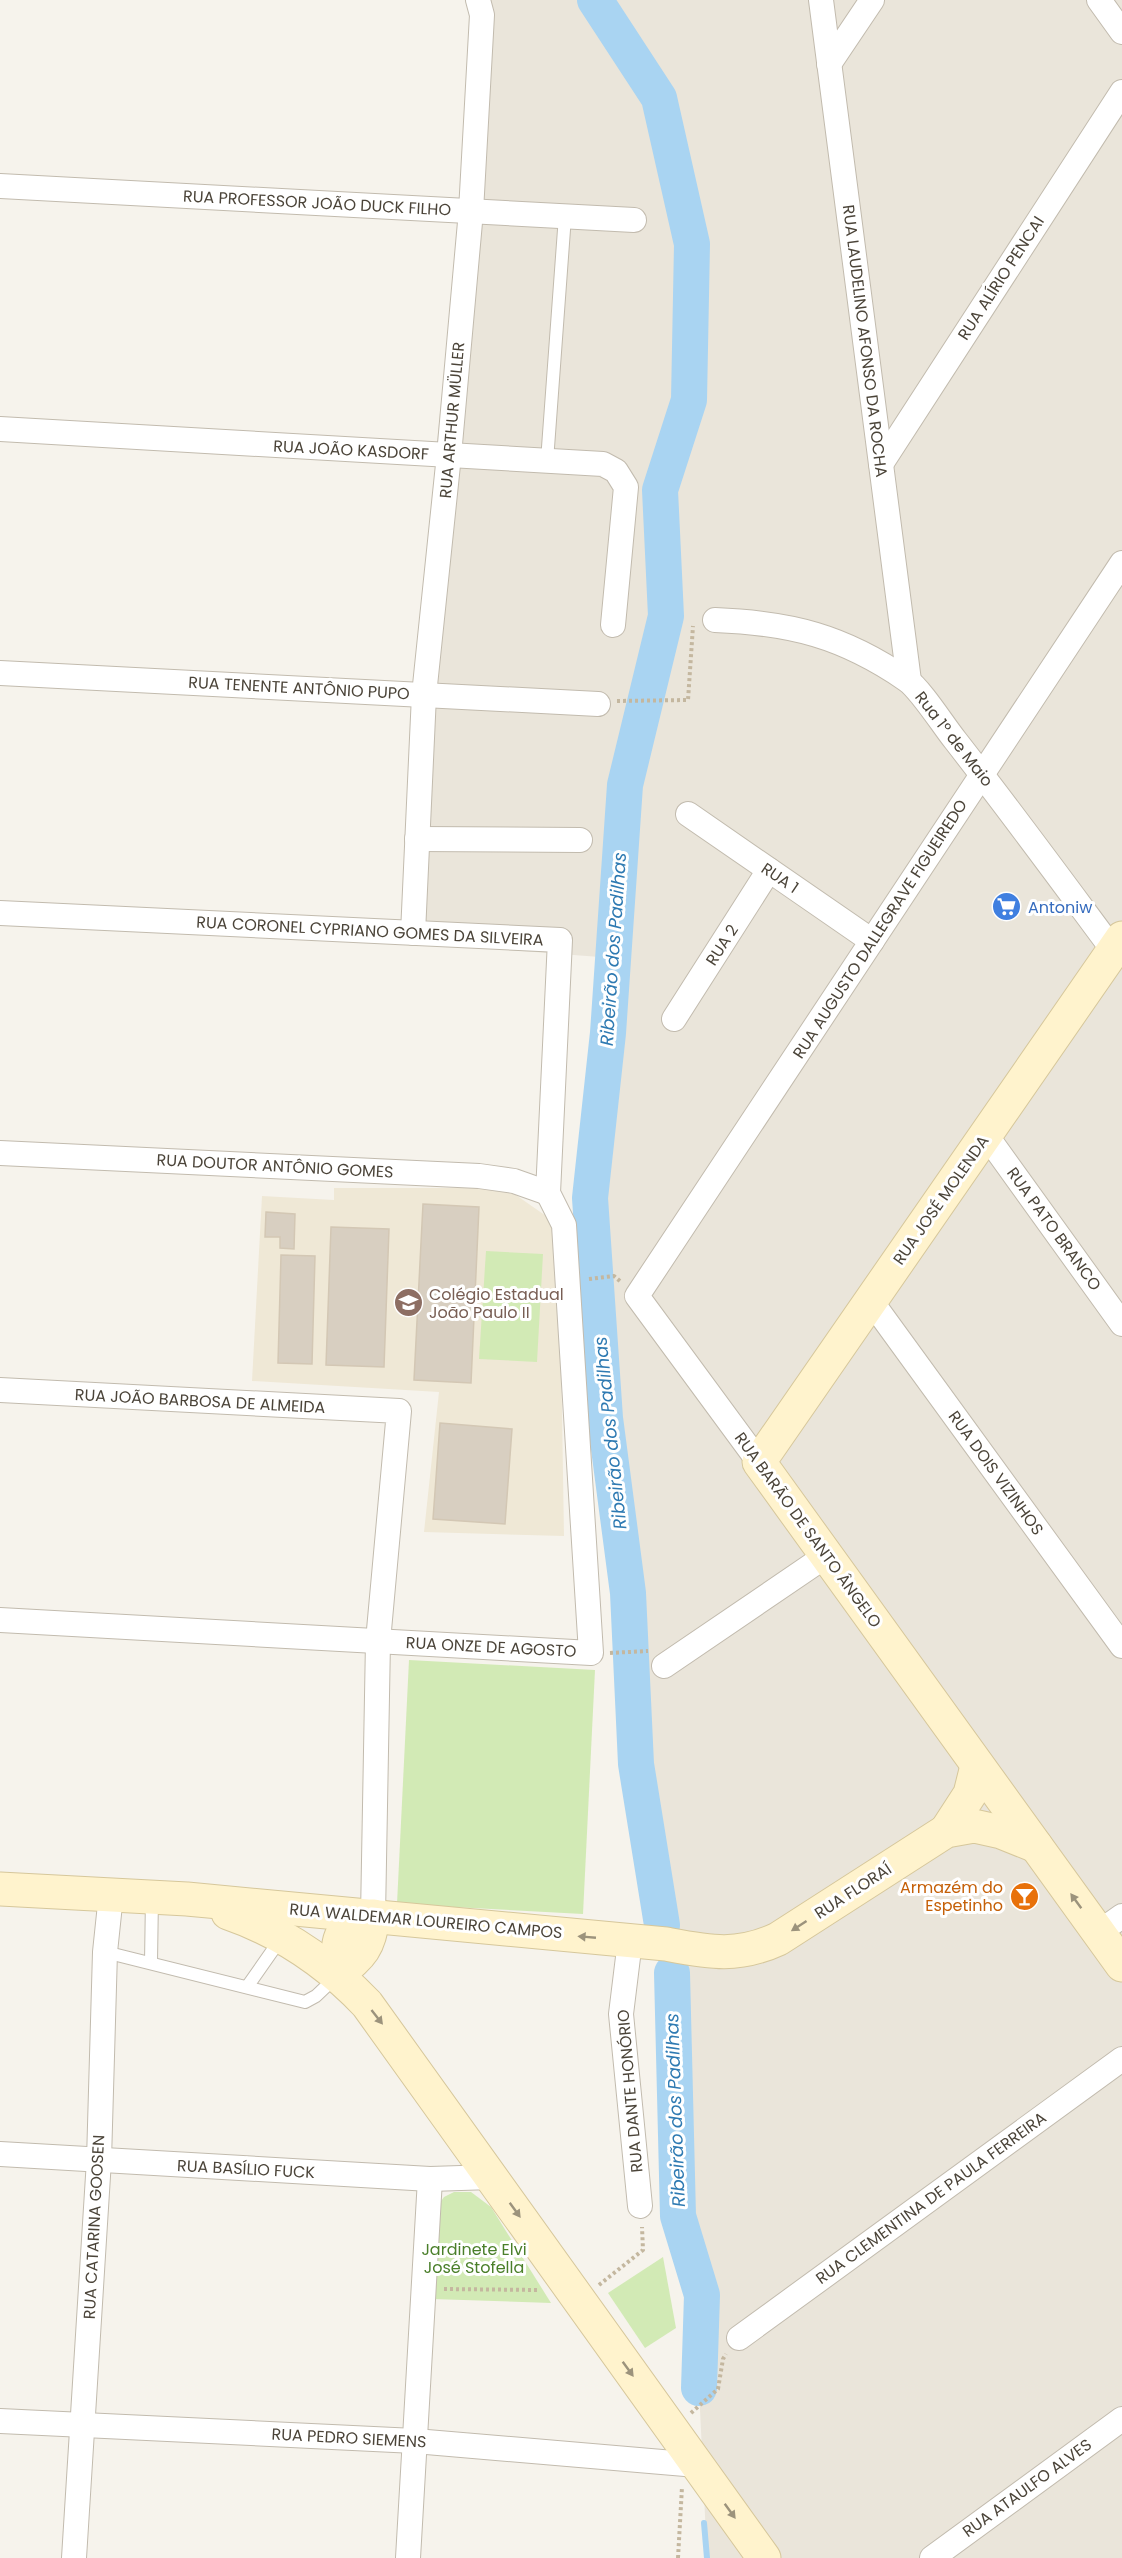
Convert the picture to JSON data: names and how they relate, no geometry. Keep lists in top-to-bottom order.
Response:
{
  "streets": {
    "main road": [
      "RUA JOSÉ MOLENDA",
      "RUA BARÃO DE SANTO ÂNGELO",
      "RUA FLORAÍ",
      "RUA WALDEMAR LOUREIRO CAMPOS"
    ],
    "street": [
      "RUA PROFESSOR JOÃO DUCK FILHO",
      "RUA ALÍRIO PENCAI",
      "RUA LAUDELINO AFONSO DA ROCHA",
      "RUA ARTHUR MÜLLER",
      "RUA JOÃO KASDORF",
      "RUA TENENTE ANTÔNIO PUPO",
      "Rua 1º de Maio",
      "RUA 1",
      "RUA AUGUSTO DALLEGRAVE FIGUEIREDO",
      "RUA CORONEL CYPRIANO GOMES DA SILVEIRA",
      "RUA 2",
      "RUA DOUTOR ANTÔNIO GOMES",
      "RUA PATO BRANCO",
      "RUA JOÃO BARBOSA DE ALMEIDA",
      "RUA DOIS VIZINHOS",
      "RUA ONZE DE AGOSTO",
      "RUA DANTE HONÓRIO",
      "RUA BASÍLIO FUCK",
      "RUA CLEMENTINA DE PAULA FERREIRA",
      "RUA CATARINA GOOSEN",
      "RUA PEDRO SIEMENS",
      "RUA ATAULFO ALVES"
    ]
  },
  "crossings": [
    ["RUA PROFESSOR JOÃO DUCK FILHO", "RUA ARTHUR MÜLLER"],
    ["RUA ALÍRIO PENCAI", "RUA LAUDELINO AFONSO DA ROCHA"],
    ["RUA LAUDELINO AFONSO DA ROCHA", "Rua 1º de Maio"],
    ["RUA ARTHUR MÜLLER", "RUA JOÃO KASDORF"],
    ["RUA ARTHUR MÜLLER", "RUA TENENTE ANTÔNIO PUPO"],
    ["RUA ARTHUR MÜLLER", "RUA CORONEL CYPRIANO GOMES DA SILVEIRA"],
    ["Rua 1º de Maio", "RUA AUGUSTO DALLEGRAVE FIGUEIREDO"],
    ["Rua 1º de Maio", "RUA JOSÉ MOLENDA"],
    ["RUA 1", "RUA AUGUSTO DALLEGRAVE FIGUEIREDO"],
    ["RUA 1", "RUA 2"],
    ["RUA AUGUSTO DALLEGRAVE FIGUEIREDO", "RUA BARÃO DE SANTO ÂNGELO"],
    ["RUA CORONEL CYPRIANO GOMES DA SILVEIRA", "RUA DOUTOR ANTÔNIO GOMES"],
    ["RUA CORONEL CYPRIANO GOMES DA SILVEIRA", "RUA ONZE DE AGOSTO"],
    ["RUA DOUTOR ANTÔNIO GOMES", "RUA ONZE DE AGOSTO"],
    ["RUA JOSÉ MOLENDA", "RUA PATO BRANCO"],
    ["RUA JOSÉ MOLENDA", "RUA DOIS VIZINHOS"],
    ["RUA JOSÉ MOLENDA", "RUA BARÃO DE SANTO ÂNGELO"],
    ["RUA JOÃO BARBOSA DE ALMEIDA", "RUA ONZE DE AGOSTO"],
    ["RUA BARÃO DE SANTO ÂNGELO", "RUA FLORAÍ"],
    ["RUA FLORAÍ", "RUA WALDEMAR LOUREIRO CAMPOS"],
    ["RUA WALDEMAR LOUREIRO CAMPOS", "RUA DANTE HONÓRIO"],
    ["RUA WALDEMAR LOUREIRO CAMPOS", "RUA BASÍLIO FUCK"],
    ["RUA WALDEMAR LOUREIRO CAMPOS", "RUA CATARINA GOOSEN"],
    ["RUA WALDEMAR LOUREIRO CAMPOS", "RUA PEDRO SIEMENS"],
    ["RUA BASÍLIO FUCK", "RUA CATARINA GOOSEN"],
    ["RUA CATARINA GOOSEN", "RUA PEDRO SIEMENS"]
  ],
  "one_way": ["RUA FLORAÍ"],
  "water": ["Ribeirão dos Padilhas"],
  "parks": ["Jardinete Elvi José Stofella"],
  "places": {
    "supermarket": ["Antoniw"],
    "school or university": ["Colégio Estadual João Paulo II"],
    "bar": ["Armazém do Espetinho"]
  }
}
